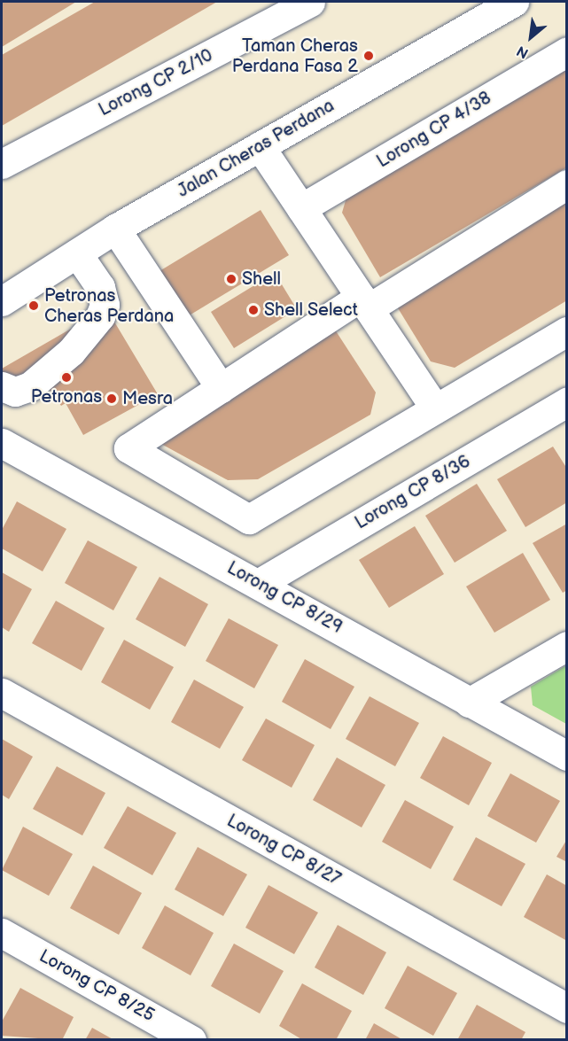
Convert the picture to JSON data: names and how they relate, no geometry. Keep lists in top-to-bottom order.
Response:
{
  "streets": {
    "street": [
      "Lorong CP 2/10",
      "Lorong CP 4/38",
      "Jalan Cheras Perdana",
      "Lorong CP 8/36",
      "Lorong CP 8/29",
      "Lorong CP 8/27",
      "Lorong CP 8/25"
    ]
  },
  "crossings": [
    ["Lorong CP 8/36", "Lorong CP 8/29"]
  ],
  "places": [
    "Taman Cheras Perdana Fasa 2",
    "Shell",
    "Petronas Cheras Perdana",
    "Shell Select",
    "Petronas",
    "Mesra"
  ],
  "north": "bottom left"
}
